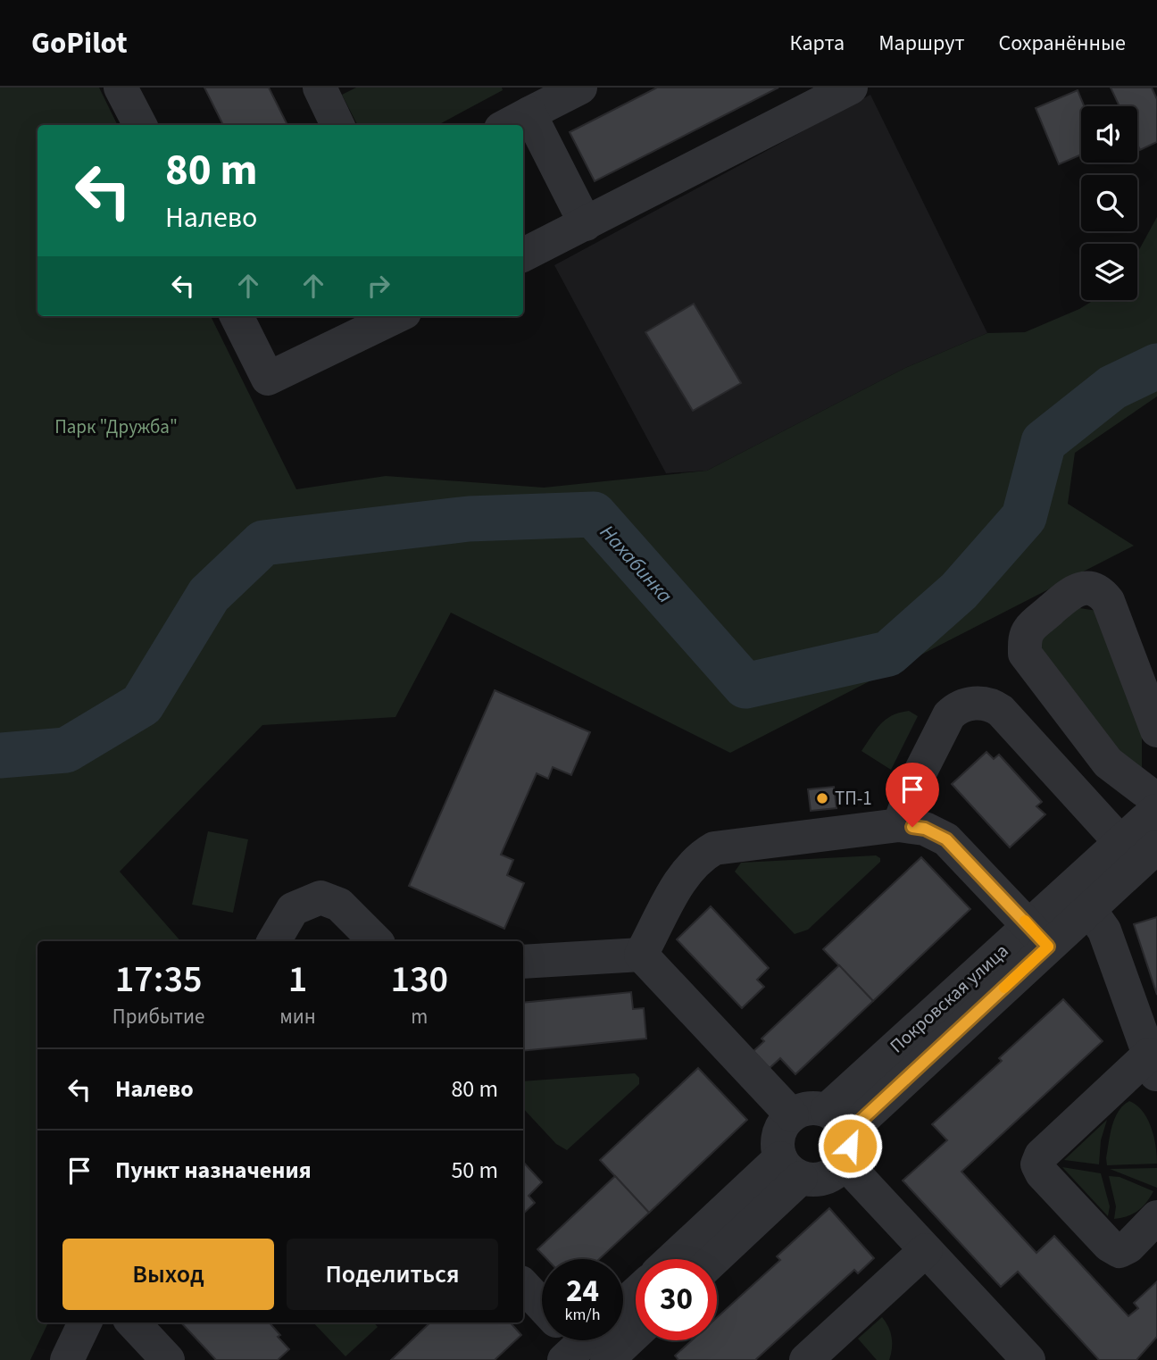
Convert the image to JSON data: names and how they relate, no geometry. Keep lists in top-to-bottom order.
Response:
{
  "streets": {
    "street": ["Покровская улица"]
  },
  "water": ["Нахабинка"],
  "parks": ["Парк \"Дружба\""],
  "places": ["ТП-1"],
  "page": {
    "header": "GoPilot",
    "nav": ["Карта", "Маршрут", "Сохранённые"],
    "turn": ["80 m", "Налево"],
    "eta": [
      "17:35",
      "Прибытие",
      "1",
      "мин",
      "130",
      "m"
    ],
    "list": [
      {
        "name": "Налево",
        "value": "80 m"
      },
      {
        "name": "Пункт назначения",
        "value": "50 m"
      }
    ],
    "buttons": ["Выход", "Поделиться"],
    "speed": "24 km/h",
    "limit": "30"
  }
}
